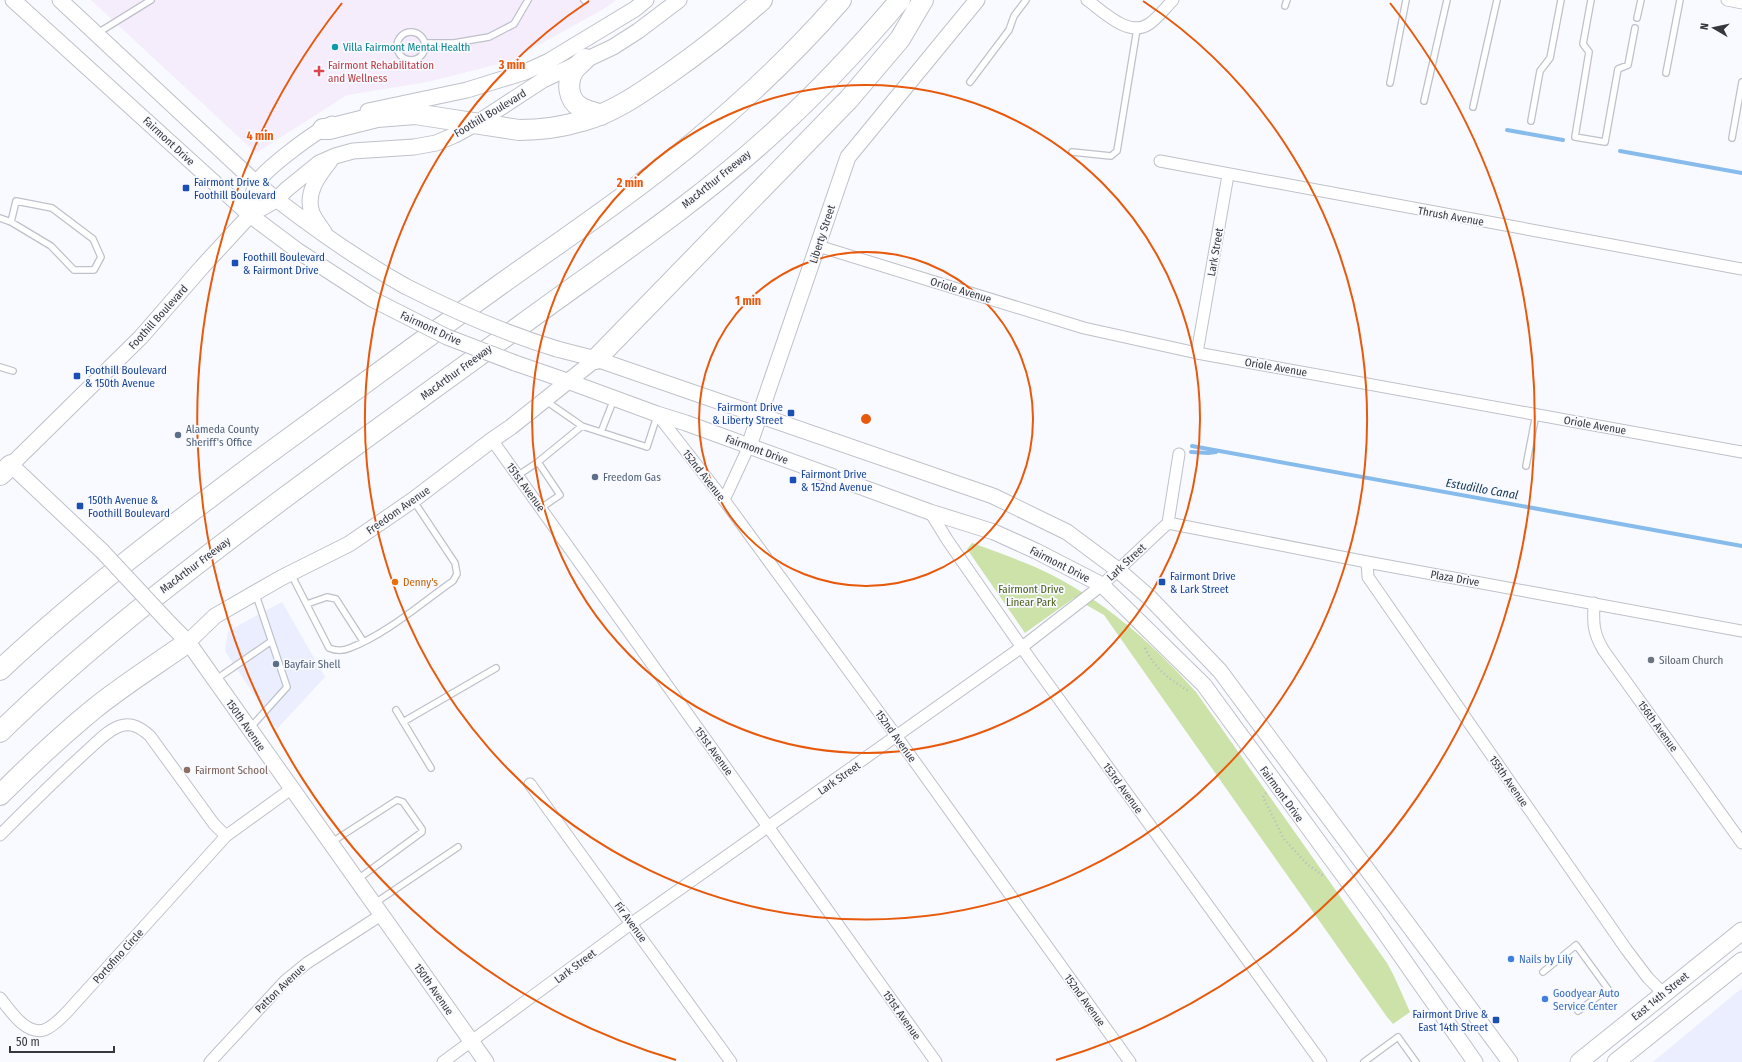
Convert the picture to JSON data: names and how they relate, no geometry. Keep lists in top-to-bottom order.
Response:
{
  "streets": {
    "highway": ["MacArthur Freeway"],
    "main road": [
      "Foothill Boulevard",
      "Fairmont Drive",
      "Liberty Street",
      "Freedom Avenue",
      "150th Avenue",
      "East 14th Street"
    ],
    "street": [
      "Thrush Avenue",
      "Lark Street",
      "Oriole Avenue",
      "152nd Avenue",
      "151st Avenue",
      "Plaza Drive",
      "156th Avenue",
      "155th Avenue",
      "153rd Avenue",
      "Fir Avenue",
      "Portofino Circle",
      "Patton Avenue"
    ]
  },
  "crossings": [
    ["Foothill Boulevard", "Fairmont Drive"],
    ["Foothill Boulevard", "150th Avenue"],
    ["Fairmont Drive", "Liberty Street"],
    ["Fairmont Drive", "Lark Street"],
    ["Fairmont Drive", "152nd Avenue"],
    ["Fairmont Drive", "Freedom Avenue"],
    ["Fairmont Drive", "153rd Avenue"],
    ["Thrush Avenue", "Lark Street"],
    ["Liberty Street", "Oriole Avenue"],
    ["Liberty Street", "152nd Avenue"],
    ["Lark Street", "Oriole Avenue"],
    ["Lark Street", "152nd Avenue"],
    ["Lark Street", "151st Avenue"],
    ["Lark Street", "Plaza Drive"],
    ["Lark Street", "150th Avenue"],
    ["Lark Street", "153rd Avenue"],
    ["Lark Street", "Fir Avenue"],
    ["151st Avenue", "Freedom Avenue"],
    ["Freedom Avenue", "150th Avenue"],
    ["Plaza Drive", "156th Avenue"],
    ["Plaza Drive", "155th Avenue"],
    ["150th Avenue", "Portofino Circle"],
    ["150th Avenue", "Patton Avenue"],
    ["155th Avenue", "East 14th Street"]
  ],
  "water": ["Estudillo Canal"],
  "parks": ["Fairmont Drive Linear Park"],
  "places": {
    "other": [
      "Villa Fairmont Mental Health",
      "Alameda County Sheriff's Office",
      "Freedom Gas",
      "Denny's",
      "Siloam Church",
      "Bayfair Shell",
      "Fairmont School",
      "Nails by Lily",
      "Goodyear Auto Service Center"
    ],
    "health": ["Fairmont Rehabilitation and Wellness"],
    "transit": [
      "Fairmont Drive & Foothill Boulevard",
      "Foothill Boulevard & Fairmont Drive",
      "Foothill Boulevard & 150th Avenue",
      "Fairmont Drive & Liberty Street",
      "Fairmont Drive & 152nd Avenue",
      "150th Avenue & Foothill Boulevard",
      "Fairmont Drive & Lark Street",
      "Fairmont Drive & East 14th Street"
    ]
  },
  "scale_bar": "50 m",
  "north": "left",
  "rings": [
    "3 min",
    "4 min",
    "2 min",
    "1 min"
  ]
}
